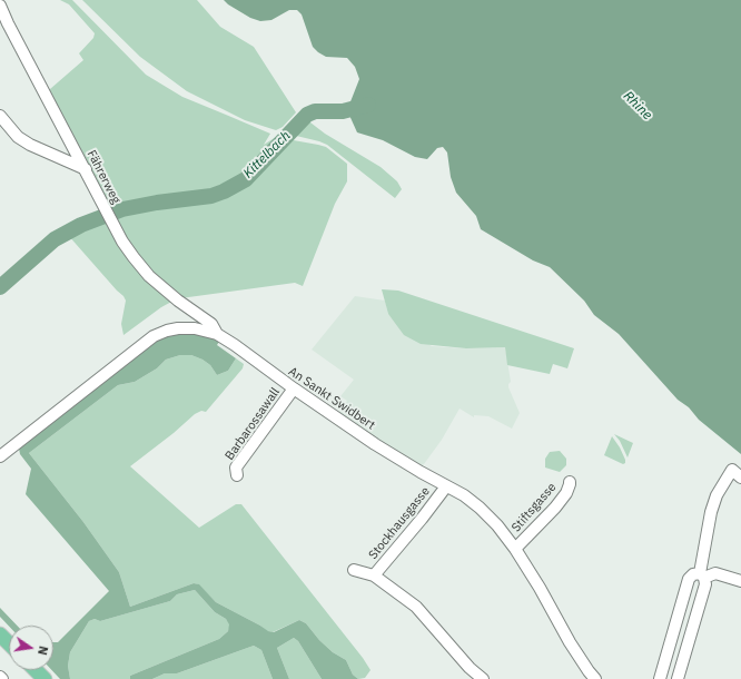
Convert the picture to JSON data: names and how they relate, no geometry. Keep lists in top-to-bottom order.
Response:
{
  "streets": {
    "street": [
      "Fährerweg",
      "An Sankt Swidbert",
      "Barbarossawall",
      "Stiftsgasse",
      "Stockhausgasse"
    ]
  },
  "crossings": [
    ["Fährerweg", "An Sankt Swidbert"],
    ["An Sankt Swidbert", "Barbarossawall"],
    ["An Sankt Swidbert", "Stiftsgasse"],
    ["An Sankt Swidbert", "Stockhausgasse"]
  ],
  "water": ["Rhine", "Kittelbach"],
  "north": "right"
}
